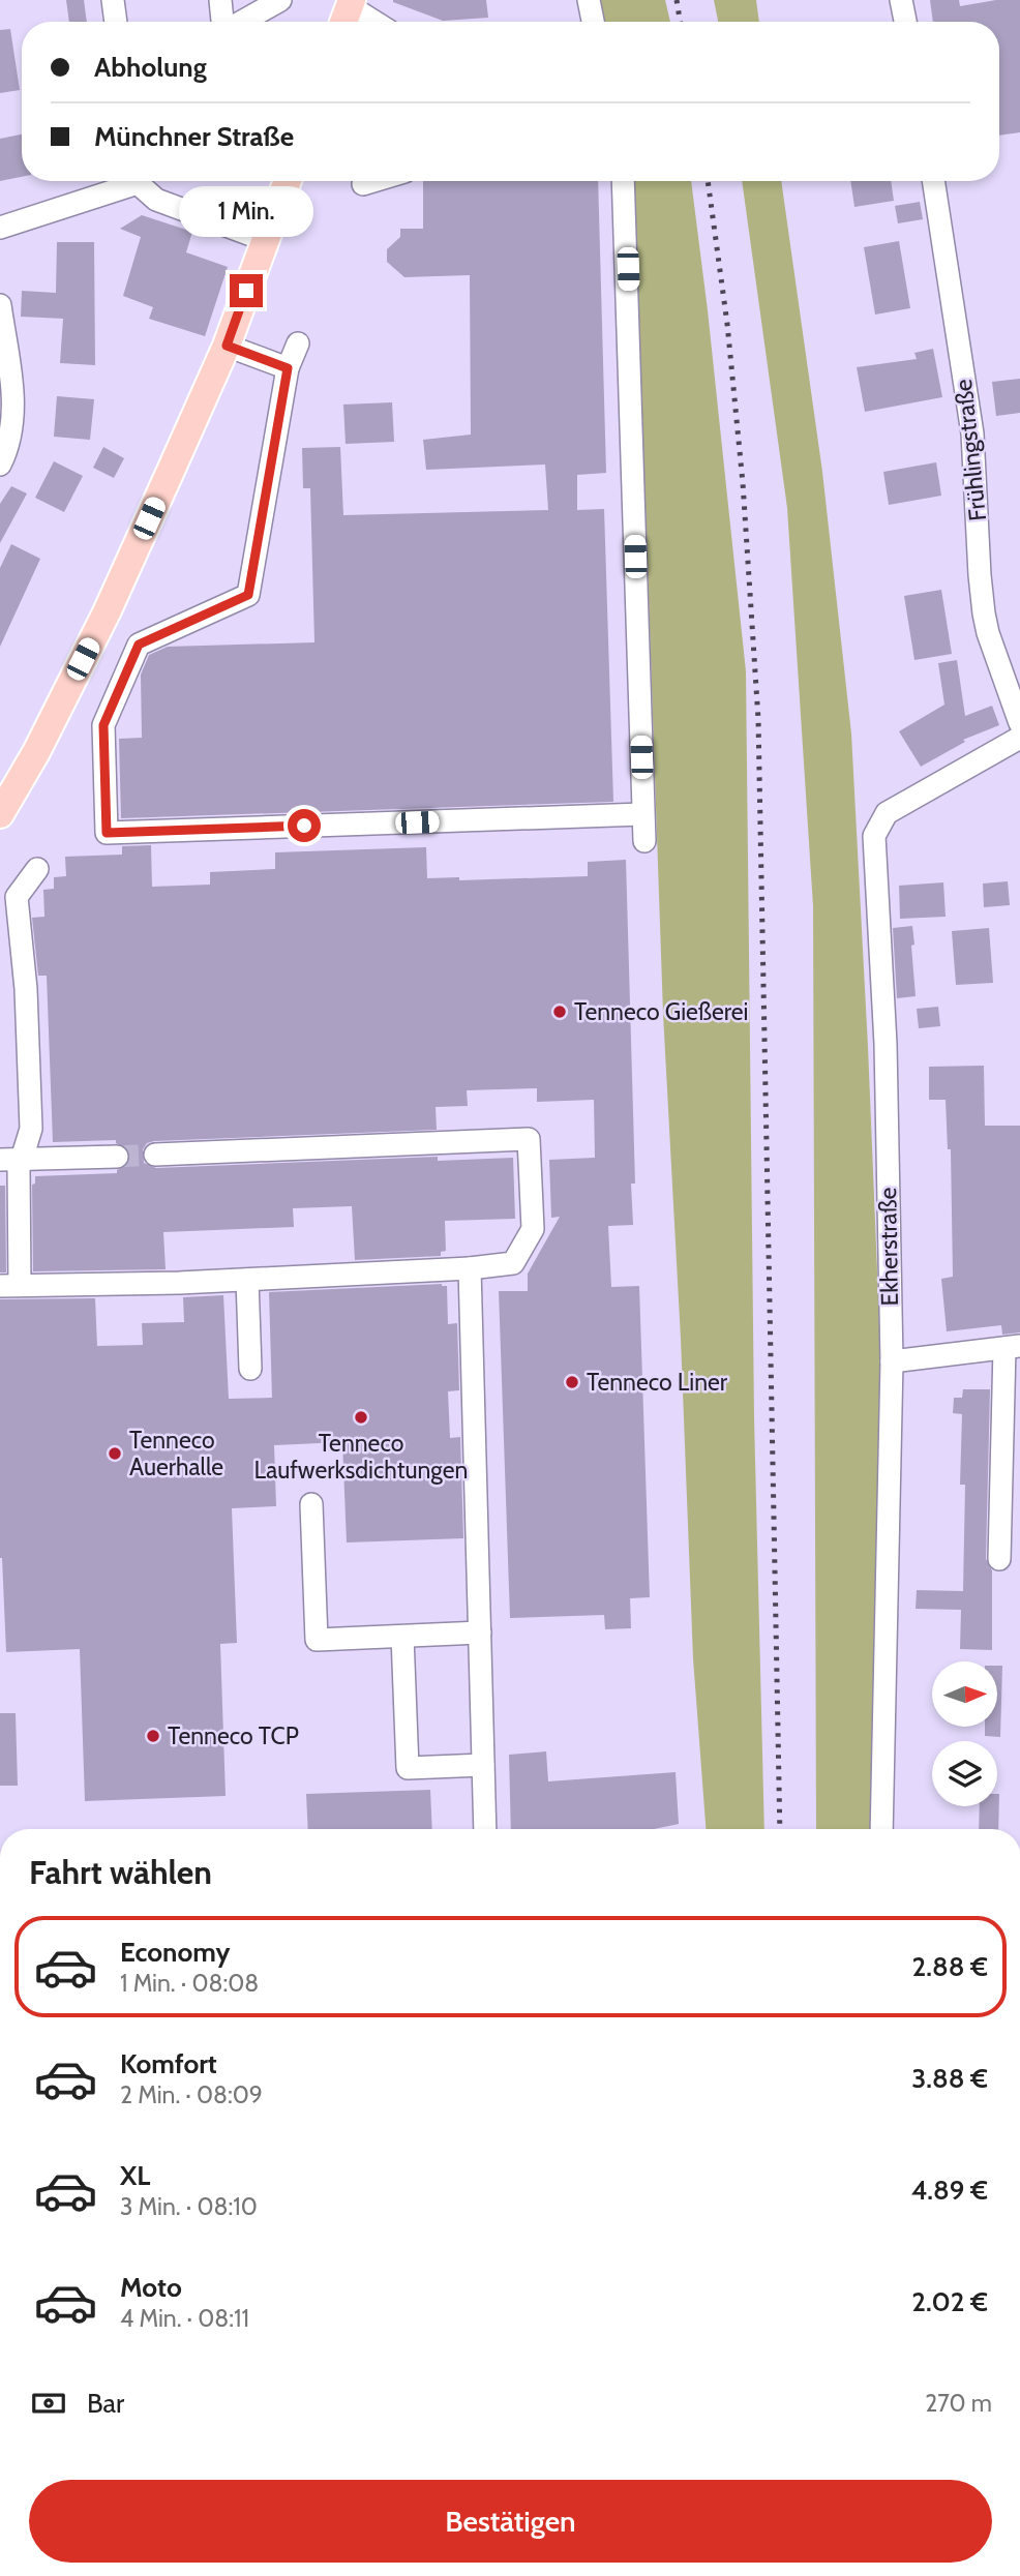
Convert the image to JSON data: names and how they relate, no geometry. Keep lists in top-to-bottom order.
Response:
{
  "streets": {
    "street": ["Frühlingstraße", "Ekherstraße"]
  },
  "places": [
    "Tenneco Gießerei",
    "Tenneco Liner",
    "Tenneco Laufwerksdichtungen",
    "Tenneco Auerhalle",
    "Tenneco TCP"
  ],
  "north": "right",
  "page": {
    "banner": ["Abholung", "Münchner Straße"],
    "bubble": "1 Min.",
    "heading": "Fahrt wählen",
    "list": [
      {
        "name": "Economy",
        "note": "1 Min. · 08:08",
        "value": "2.88 €"
      },
      {
        "name": "Komfort",
        "note": "2 Min. · 08:09",
        "value": "3.88 €"
      },
      {
        "name": "XL",
        "note": "3 Min. · 08:10",
        "value": "4.89 €"
      },
      {
        "name": "Moto",
        "note": "4 Min. · 08:11",
        "value": "2.02 €"
      }
    ],
    "pay": ["Bar", "270 m"],
    "buttons": "Bestätigen"
  }
}
